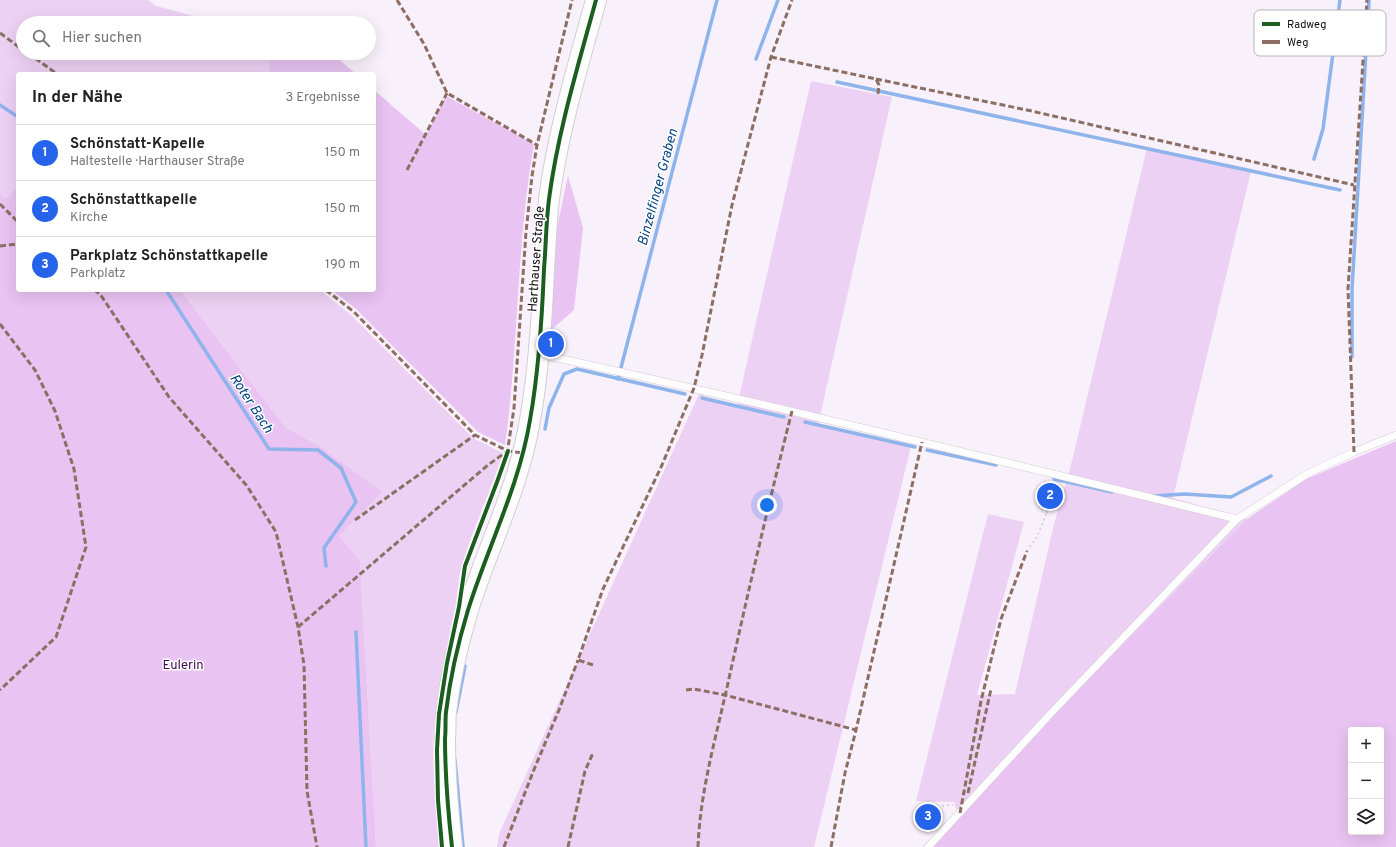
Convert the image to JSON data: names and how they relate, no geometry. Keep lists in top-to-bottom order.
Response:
{
  "streets": {
    "street": ["Harthauser Straße"]
  },
  "water": ["Binzelfinger Graben", "Roter Bach"],
  "parks": ["Eulerin"],
  "legend": ["Radweg", "Weg"],
  "page": {
    "search": "Hier suchen",
    "heading": ["In der Nähe", "3 Ergebnisse"],
    "list": [
      {
        "mark": "1",
        "name": "Schönstatt-Kapelle",
        "note": "Haltestelle · Harthauser Straße",
        "value": "150 m"
      },
      {
        "mark": "2",
        "name": "Schönstattkapelle",
        "note": "Kirche",
        "value": "150 m"
      },
      {
        "mark": "3",
        "name": "Parkplatz Schönstattkapelle",
        "note": "Parkplatz",
        "value": "190 m"
      }
    ],
    "pins": ["1", "2", "3"],
    "map_buttons": ["+", "−"]
  }
}
